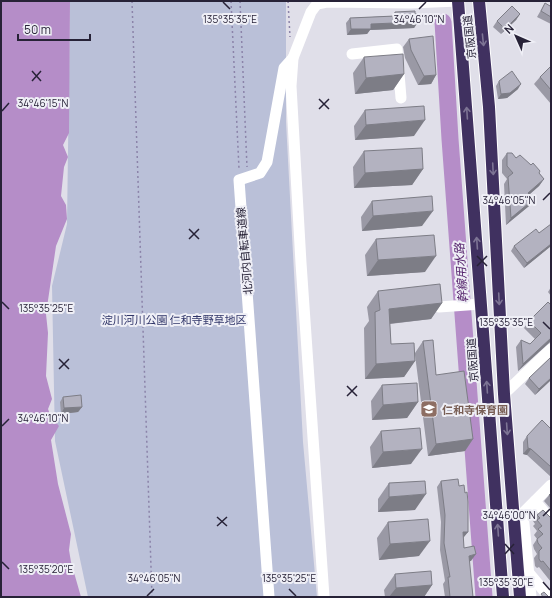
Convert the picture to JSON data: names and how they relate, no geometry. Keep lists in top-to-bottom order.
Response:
{
  "streets": {
    "highway": ["京阪国道"],
    "street": ["北河内自転車道線"]
  },
  "water": ["幹線用水路"],
  "parks": ["淀川河川公園 仁和寺野草地区"],
  "places": {
    "school or university": ["仁和寺保育園"]
  },
  "scale_bar": "50 m",
  "north": "top left",
  "coordinates": [
    "135°35'35\"E",
    "34°46'10\"N",
    "34°46'15\"N",
    "34°46'05\"N",
    "135°35'25\"E",
    "34°46'00\"N",
    "135°35'20\"E",
    "135°35'30\"E"
  ]
}
